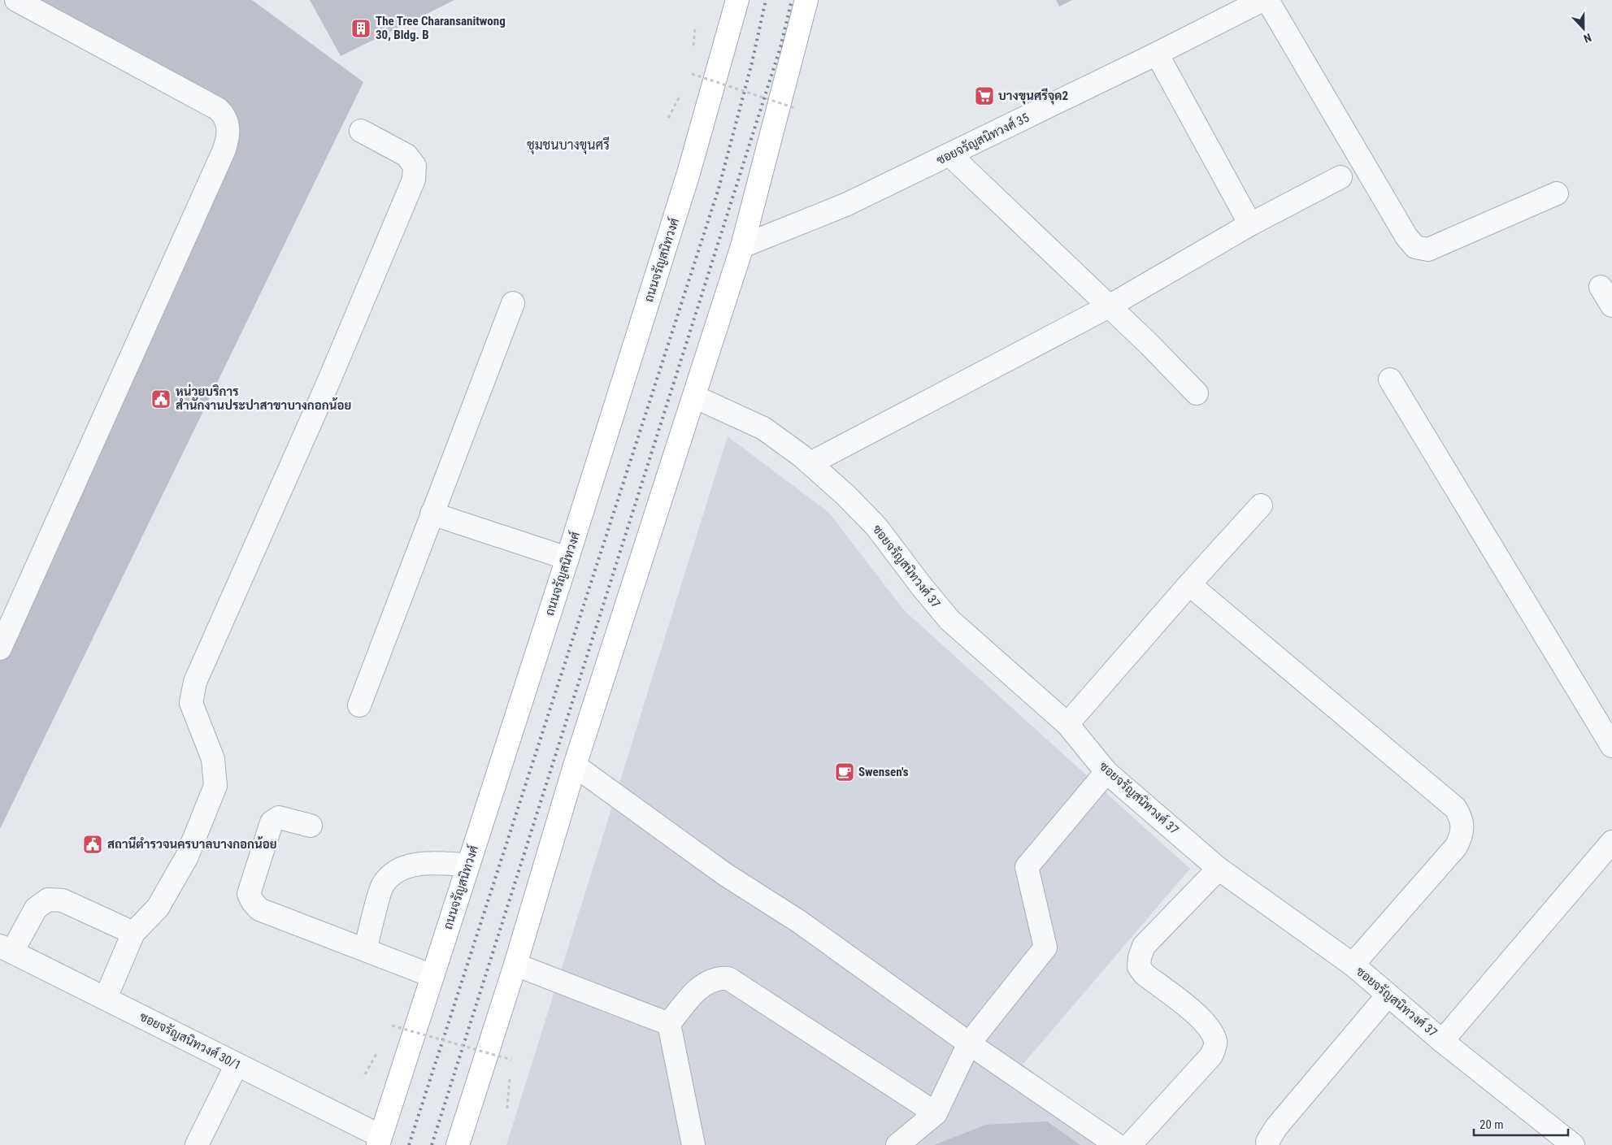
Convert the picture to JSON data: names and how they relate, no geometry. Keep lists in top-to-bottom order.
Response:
{
  "streets": {
    "main road": ["ถนนจรัญสนิทวงศ์"],
    "street": ["ซอยจรัญสนิทวงศ์ 35", "ซอยจรัญสนิทวงศ์ 37", "ซอยจรัญสนิทวงศ์ 30/1"]
  },
  "crossings": [
    ["ถนนจรัญสนิทวงศ์", "ซอยจรัญสนิทวงศ์ 30/1"]
  ],
  "districts": ["ชุมชนบางขุนศรี"],
  "places": {
    "building": ["The Tree Charansanitwong 30, Bldg. B"],
    "supermarket": ["บางขุนศรีจุด2"],
    "public building": ["หน่วยบริการ สำนักงานประปาสาขาบางกอกน้อย", "สถานีตำรวจนครบาลบางกอกน้อย"],
    "cafe": ["Swensen's"]
  },
  "scale_bar": "20 m",
  "north": "bottom"
}
